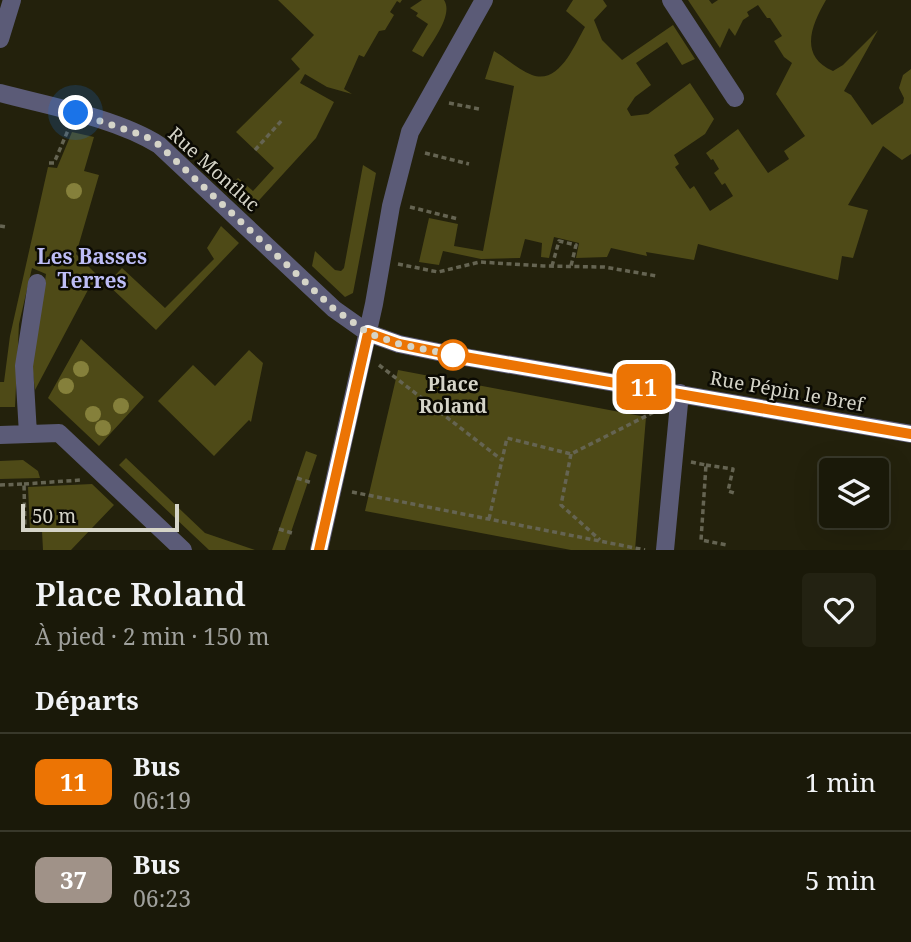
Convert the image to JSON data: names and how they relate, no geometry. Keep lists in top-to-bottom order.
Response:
{
  "streets": {
    "street": ["Rue Montluc", "Rue Pépin le Bref"]
  },
  "crossings": [
    ["Rue Montluc", "Rue Pépin le Bref"]
  ],
  "districts": ["Les Basses Terres"],
  "places": ["Place Roland"],
  "lines": ["bus line 11"],
  "scale_bar": "50 m",
  "page": {
    "on_map": "11",
    "scale": "50 m",
    "heading": [
      ["Place Roland", "À pied · 2 min · 150 m"],
      "Départs"
    ],
    "list": [
      {
        "mark": "11",
        "name": "Bus",
        "note": "06:19",
        "value": "1 min"
      },
      {
        "mark": "37",
        "name": "Bus",
        "note": "06:23",
        "value": "5 min"
      }
    ]
  }
}
